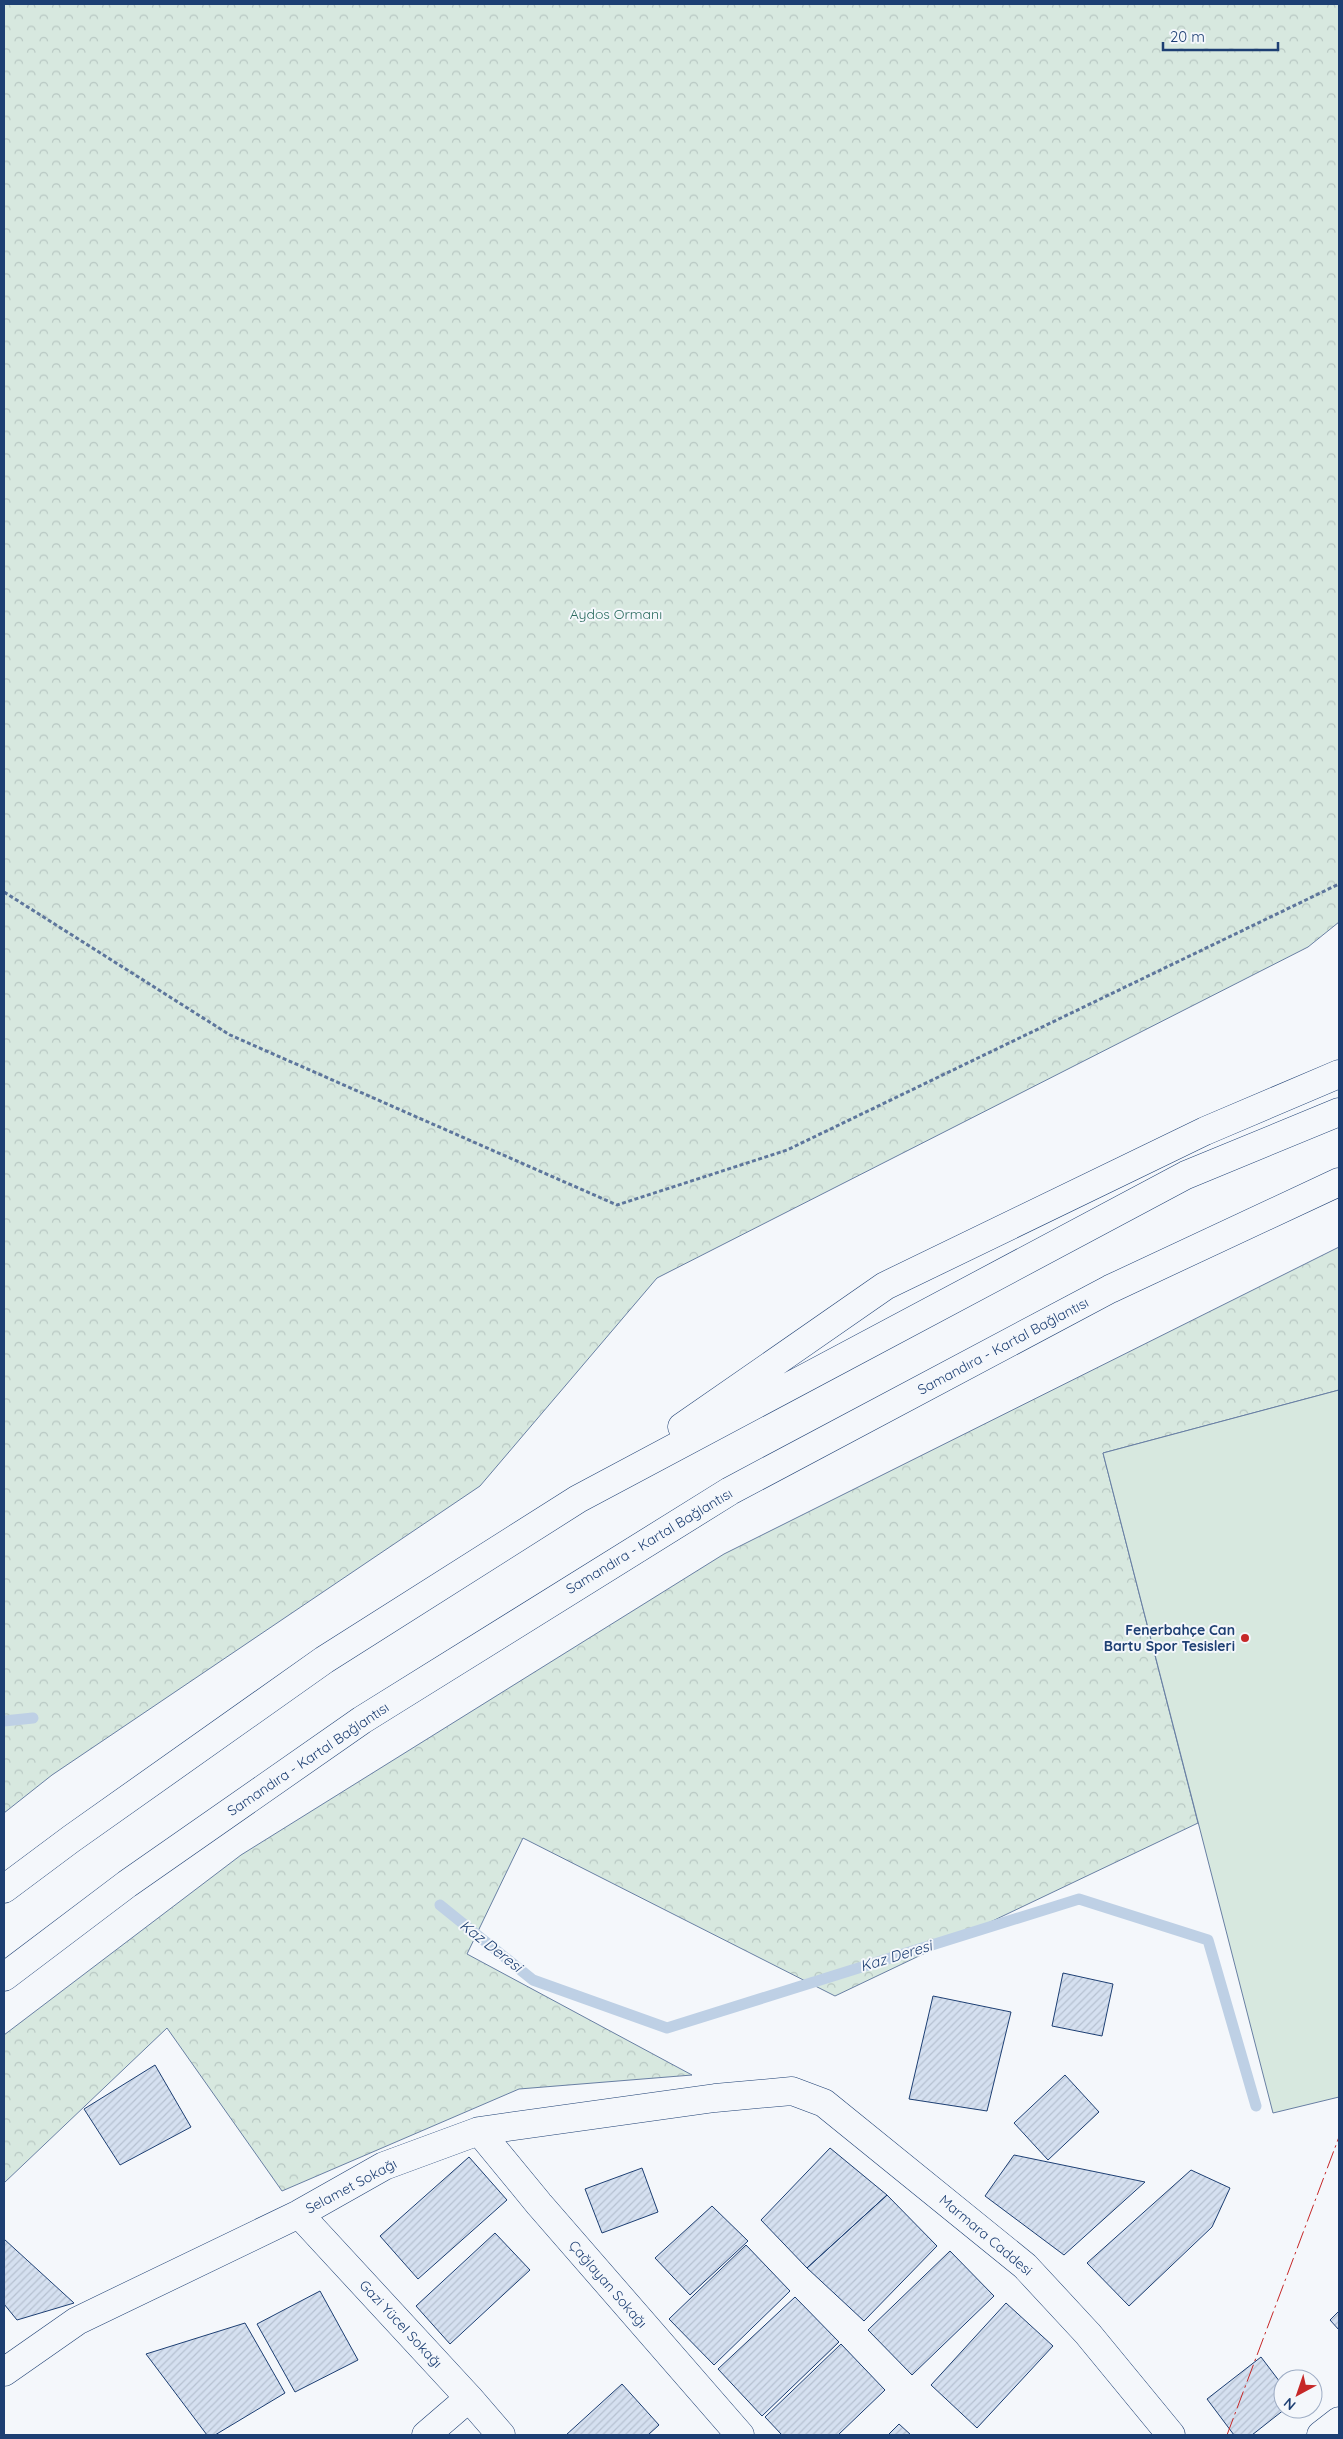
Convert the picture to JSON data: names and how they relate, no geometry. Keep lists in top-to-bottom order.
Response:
{
  "streets": {
    "main road": [
      "Samandıra - Kartal Bağlantısı",
      "Selamet Sokağı",
      "Marmara Caddesi",
      "Çağlayan Sokağı",
      "Gazi Yücel Sokağı"
    ]
  },
  "crossings": [
    ["Selamet Sokağı", "Marmara Caddesi"],
    ["Selamet Sokağı", "Çağlayan Sokağı"],
    ["Selamet Sokağı", "Gazi Yücel Sokağı"]
  ],
  "water": ["Kaz Deresi"],
  "parks": ["Aydos Ormanı"],
  "places": ["Fenerbahçe Can Bartu Spor Tesisleri"],
  "scale_bar": "20 m",
  "north": "bottom left"
}
